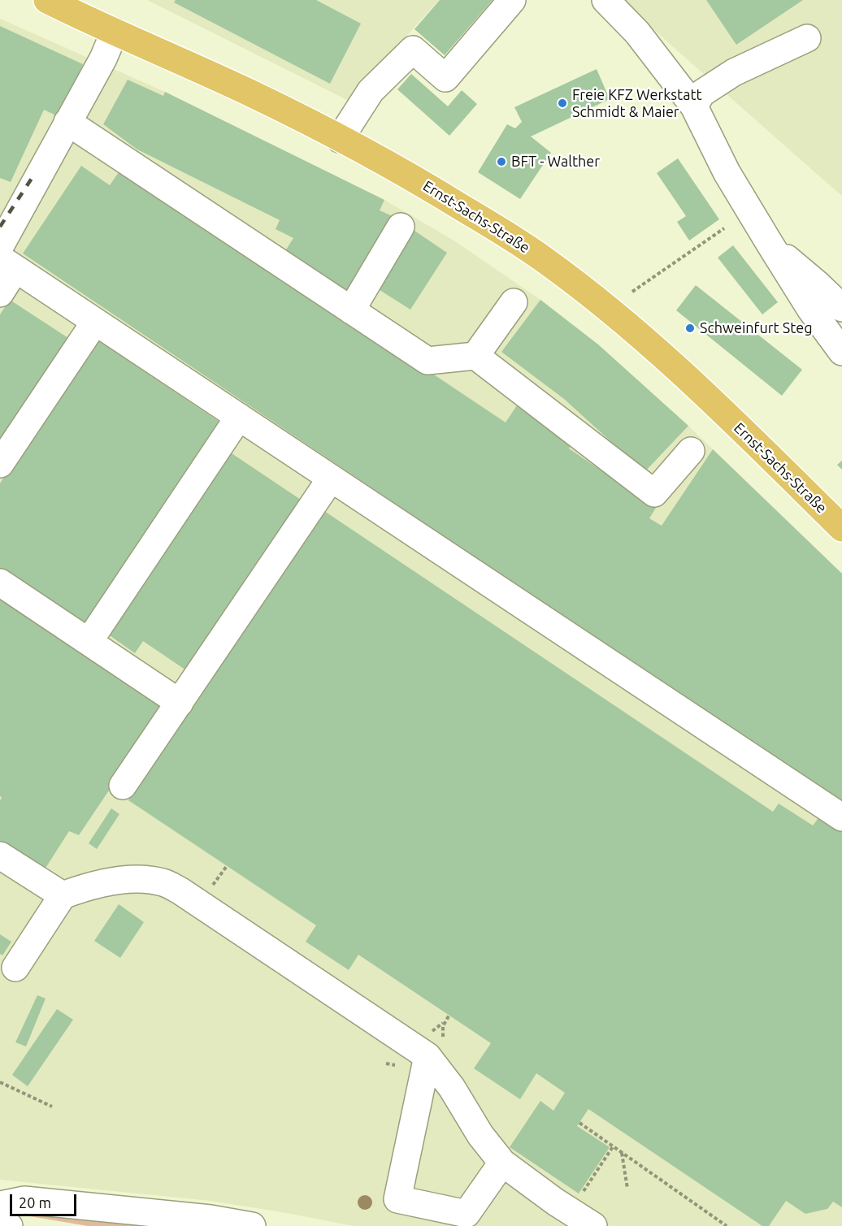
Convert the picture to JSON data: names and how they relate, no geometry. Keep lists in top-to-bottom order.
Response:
{
  "streets": {
    "main road": ["Ernst-Sachs-Straße"]
  },
  "places": ["Freie KFZ Werkstatt Schmidt & Maier", "BFT - Walther", "Schweinfurt Steg"],
  "scale_bar": "20 m"
}
